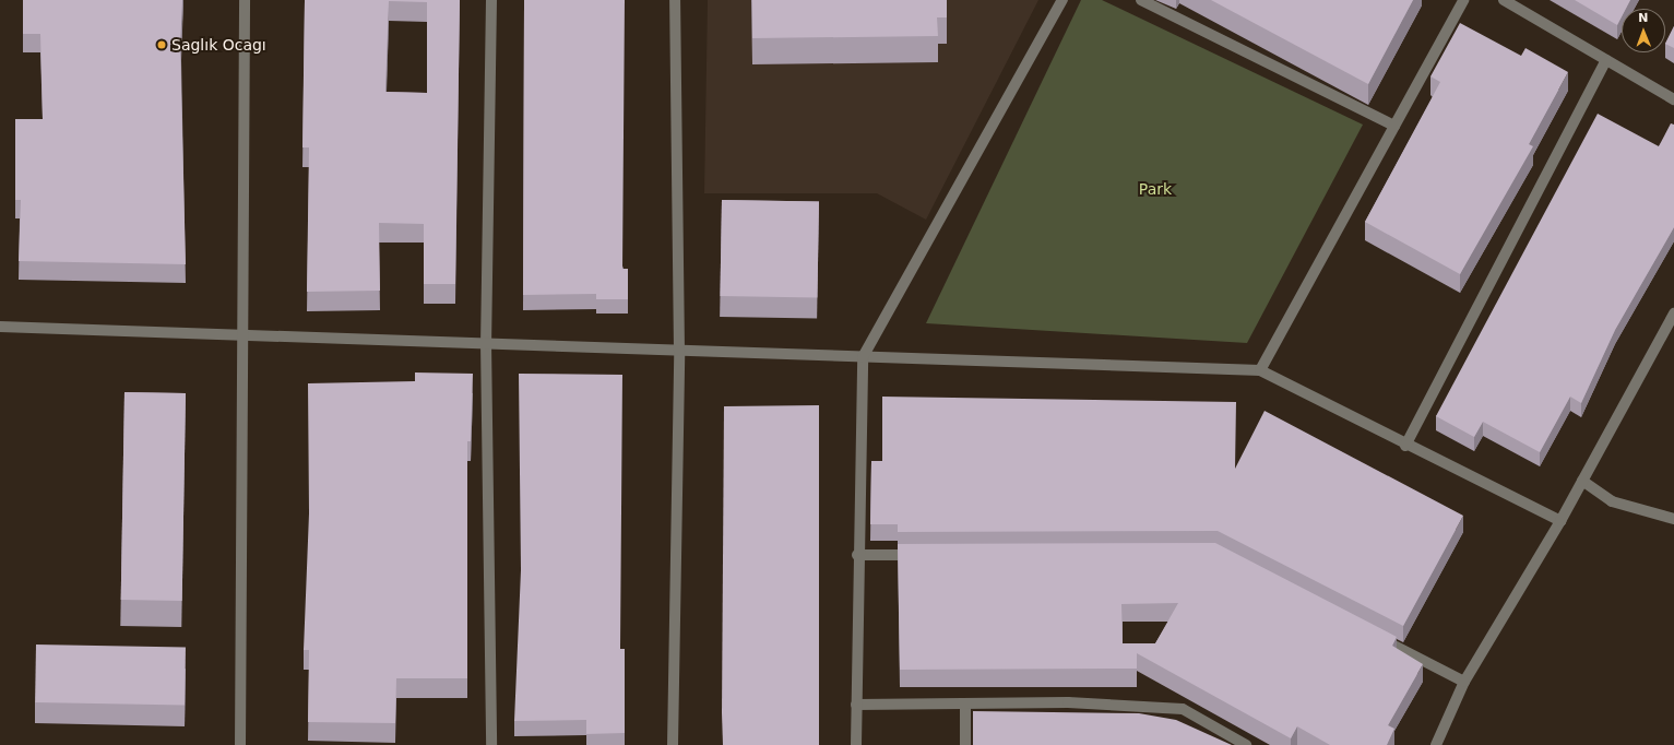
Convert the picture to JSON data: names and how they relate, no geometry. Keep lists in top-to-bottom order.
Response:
{
  "parks": ["Park"],
  "places": ["Saglık Ocagı"],
  "north": "top"
}
